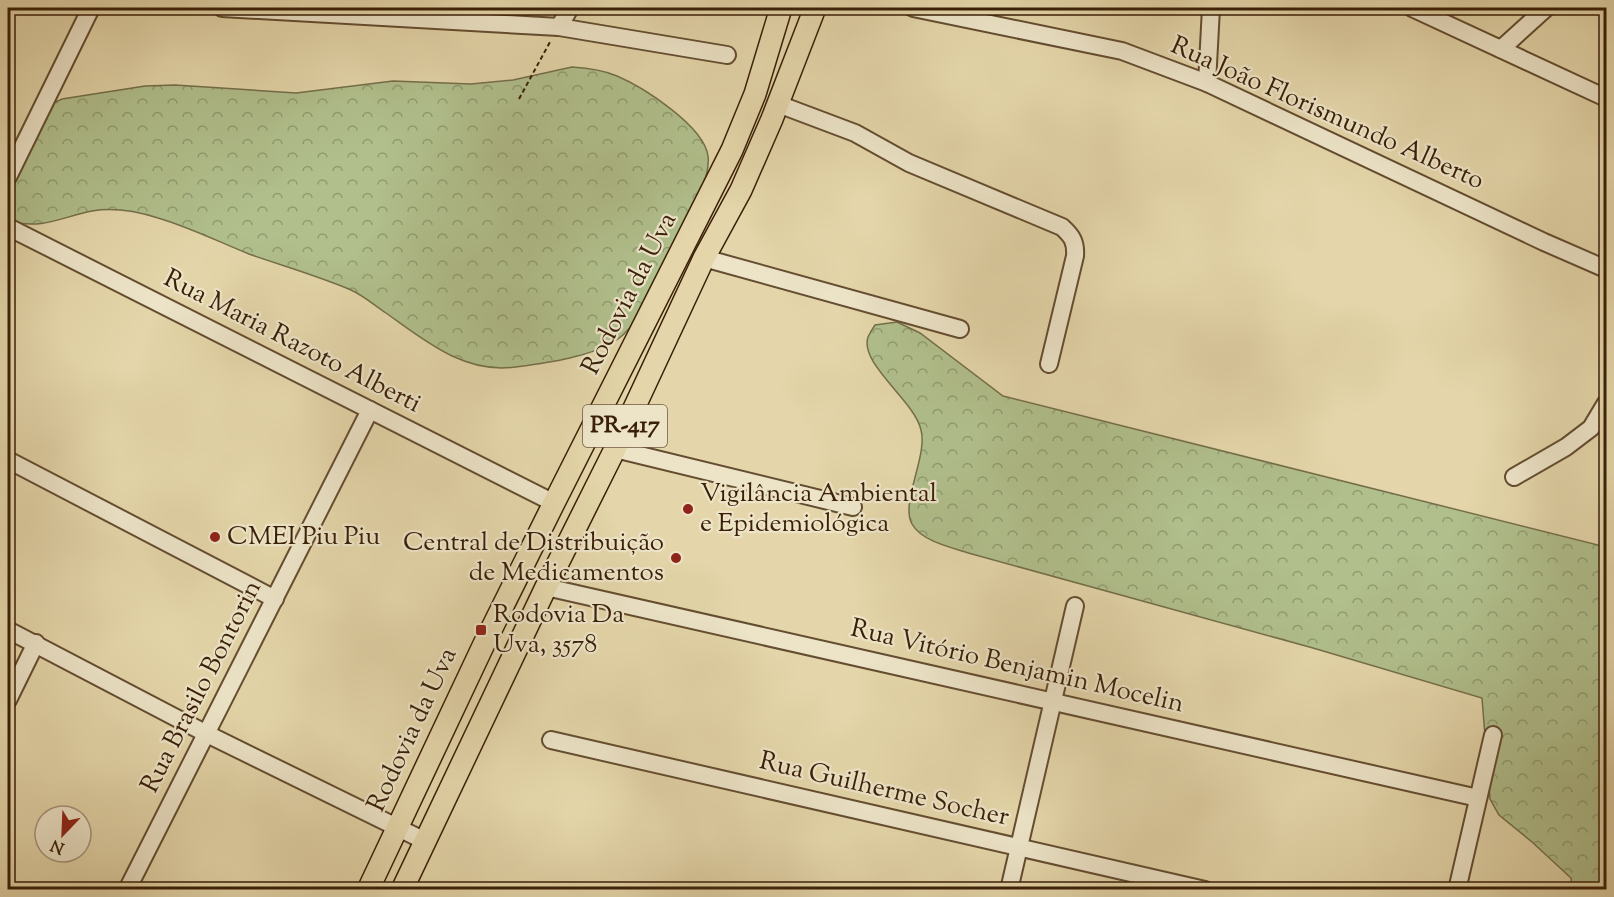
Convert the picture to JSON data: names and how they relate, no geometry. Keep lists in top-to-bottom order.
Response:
{
  "streets": {
    "main road": ["Rodovia da Uva", "PR-417"],
    "street": [
      "Rua João Florismundo Alberto",
      "Rua Maria Razoto Alberti",
      "Rua Vitório Benjamin Mocelin",
      "Rua Brasilo Bontorin",
      "Rua Guilherme Socher"
    ]
  },
  "crossings": [
    ["Rodovia da Uva", "Rua Maria Razoto Alberti"],
    ["Rodovia da Uva", "Rua Vitório Benjamin Mocelin"],
    ["Rua Maria Razoto Alberti", "Rua Brasilo Bontorin"]
  ],
  "places": {
    "other": ["Vigilância Ambiental e Epidemiológica", "CMEI Piu Piu", "Central de Distribuição de Medicamentos"],
    "transit": ["Rodovia Da Uva, 3578"]
  },
  "north": "bottom left"
}
